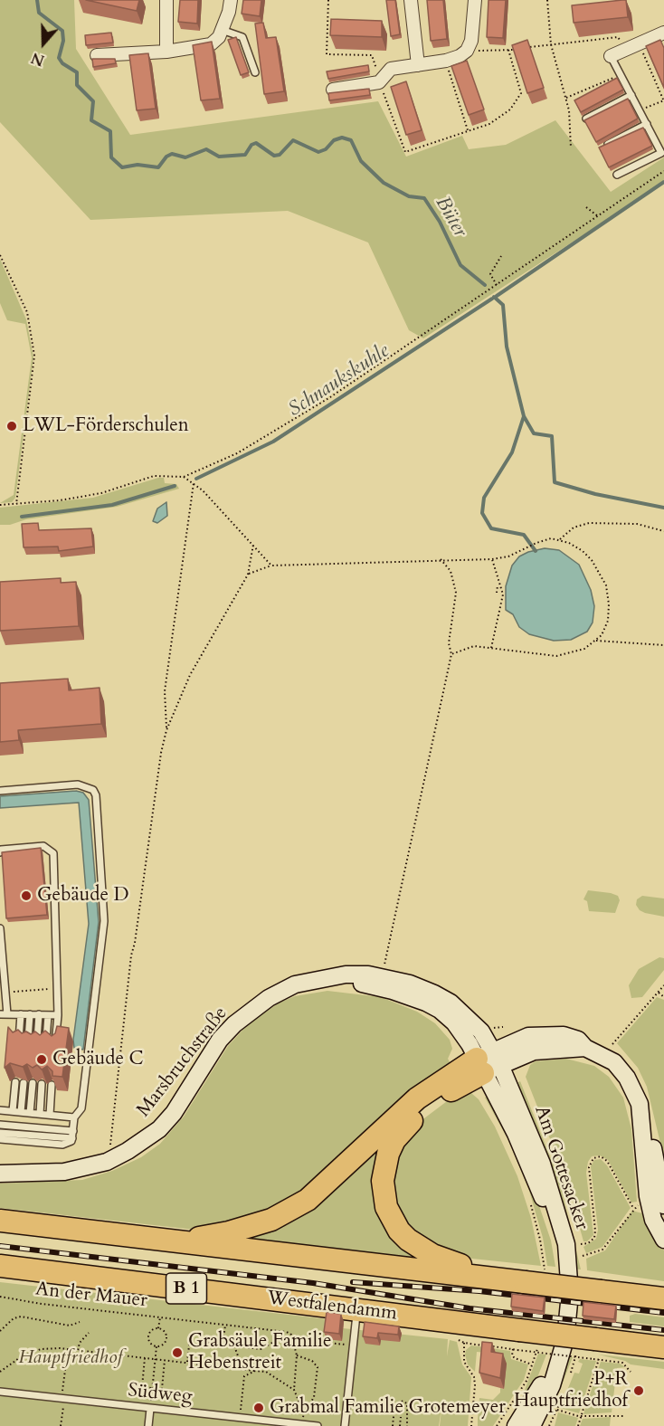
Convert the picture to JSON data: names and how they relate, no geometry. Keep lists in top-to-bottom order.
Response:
{
  "streets": {
    "highway": ["B 1", "Westfalendamm"],
    "street": ["Marsbruchstraße", "Am Gottesacker"],
    "lane": ["Südweg"],
    "path": ["An der Mauer"]
  },
  "crossings": [
    ["Marsbruchstraße", "Am Gottesacker"]
  ],
  "water": ["Büter", "Schnaukskuhle"],
  "parks": ["Hauptfriedhof"],
  "places": [
    "LWL-Förderschulen",
    "Gebäude D",
    "Gebäude C",
    "Grabsäule Familie Hebenstreit",
    "P+R Hauptfriedhof",
    "Grabmal Familie Grotemeyer"
  ],
  "north": "bottom"
}
